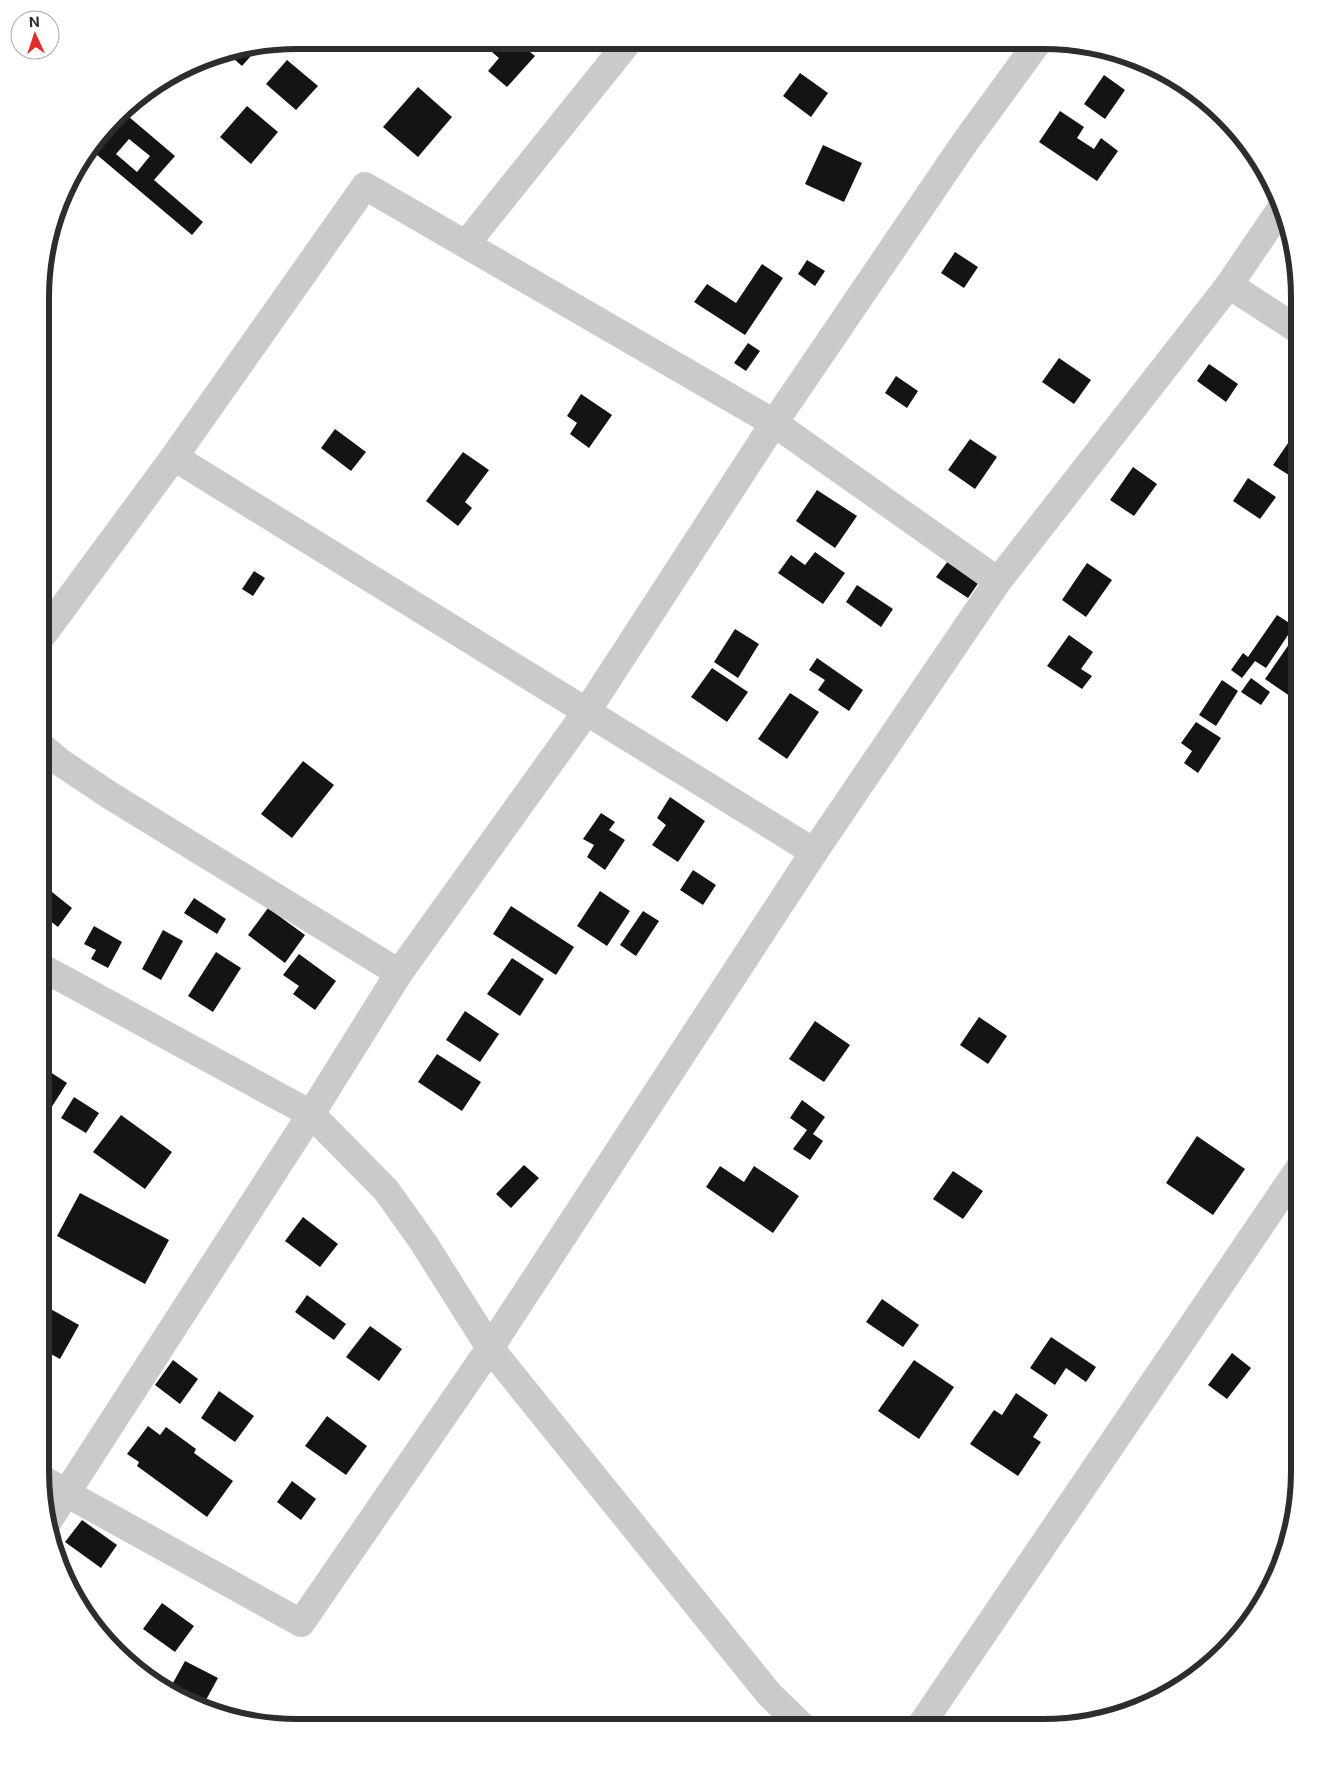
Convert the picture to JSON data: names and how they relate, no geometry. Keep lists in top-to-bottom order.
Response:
{
  "north": "top"
}
